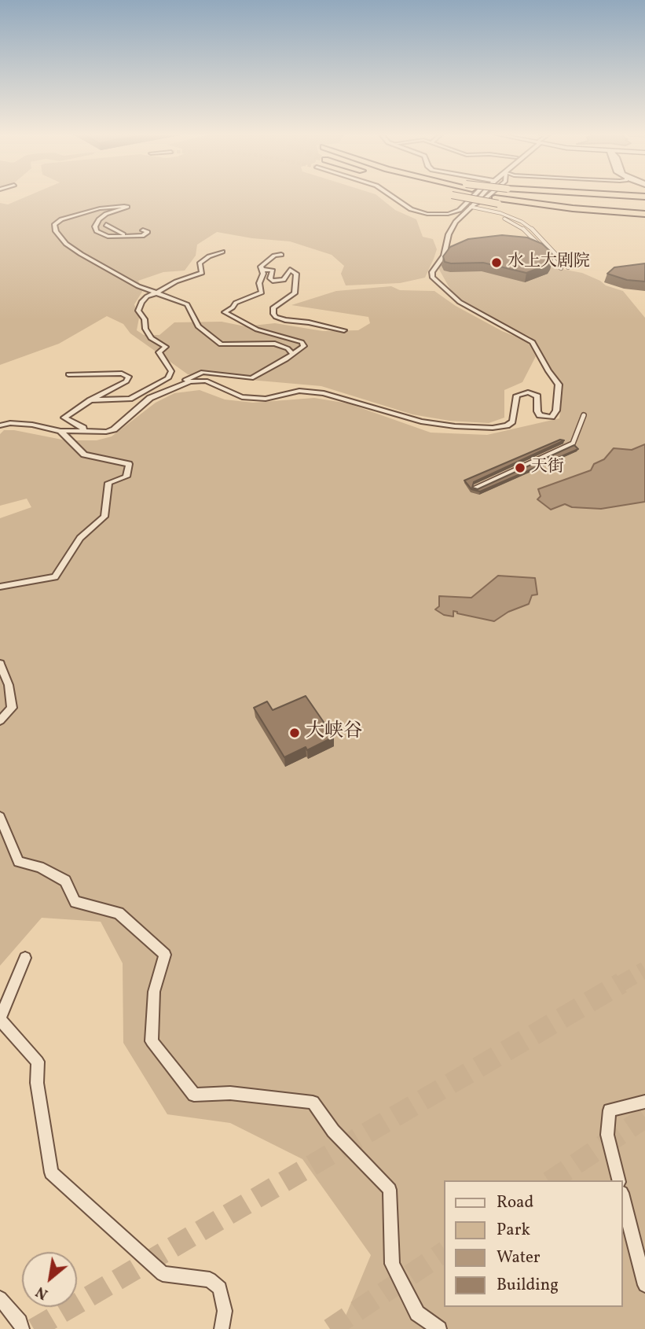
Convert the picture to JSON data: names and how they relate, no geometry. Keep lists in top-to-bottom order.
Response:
{
  "places": ["水上大剧院", "天街", "大峡谷"],
  "legend": [
    "Road",
    "Park",
    "Water",
    "Building"
  ],
  "north": "bottom left"
}
